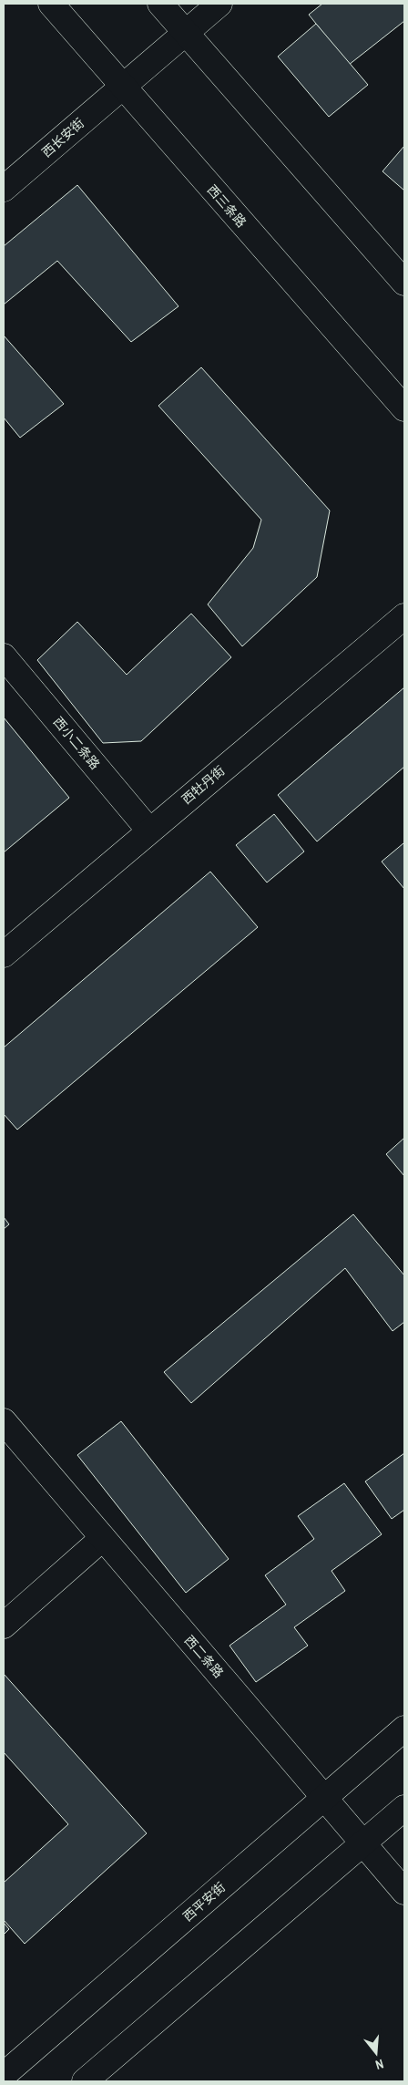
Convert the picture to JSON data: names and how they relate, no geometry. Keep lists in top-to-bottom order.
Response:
{
  "streets": {
    "main road": [
      "西长安街",
      "西三条路",
      "西小二条路",
      "西牡丹街",
      "西二条路",
      "西平安街"
    ]
  },
  "crossings": [
    ["西长安街", "西三条路"],
    ["西小二条路", "西牡丹街"],
    ["西二条路", "西平安街"]
  ],
  "north": "bottom"
}
